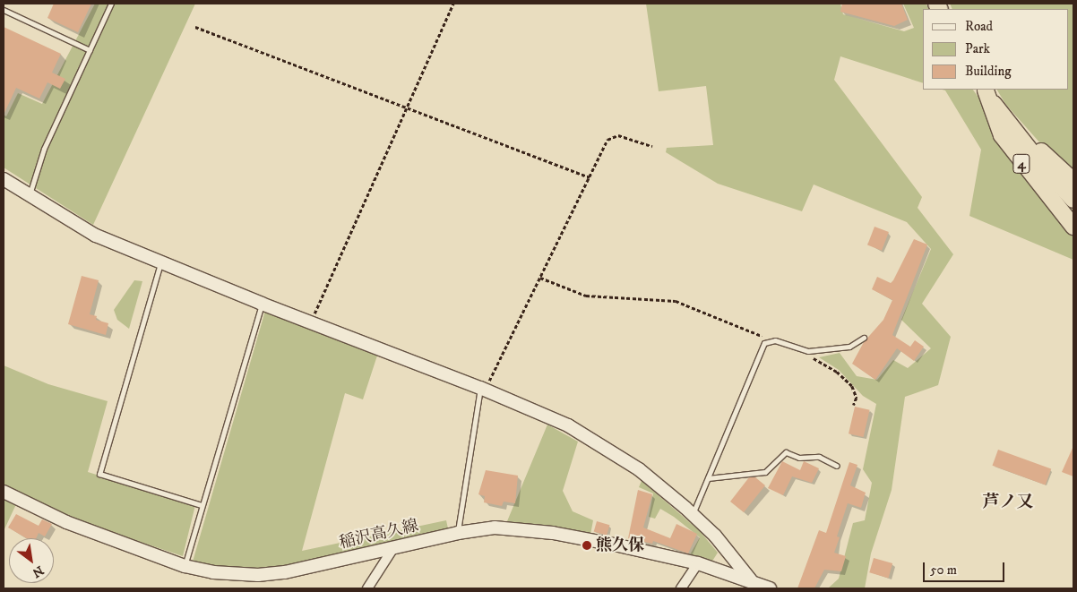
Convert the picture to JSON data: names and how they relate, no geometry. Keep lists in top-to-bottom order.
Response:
{
  "streets": {
    "highway": ["4"],
    "street": ["稲沢高久線"]
  },
  "districts": ["芦ノ又"],
  "places": ["熊久保"],
  "legend": ["Road", "Park", "Building"],
  "scale_bar": "50 m",
  "north": "bottom right"
}
